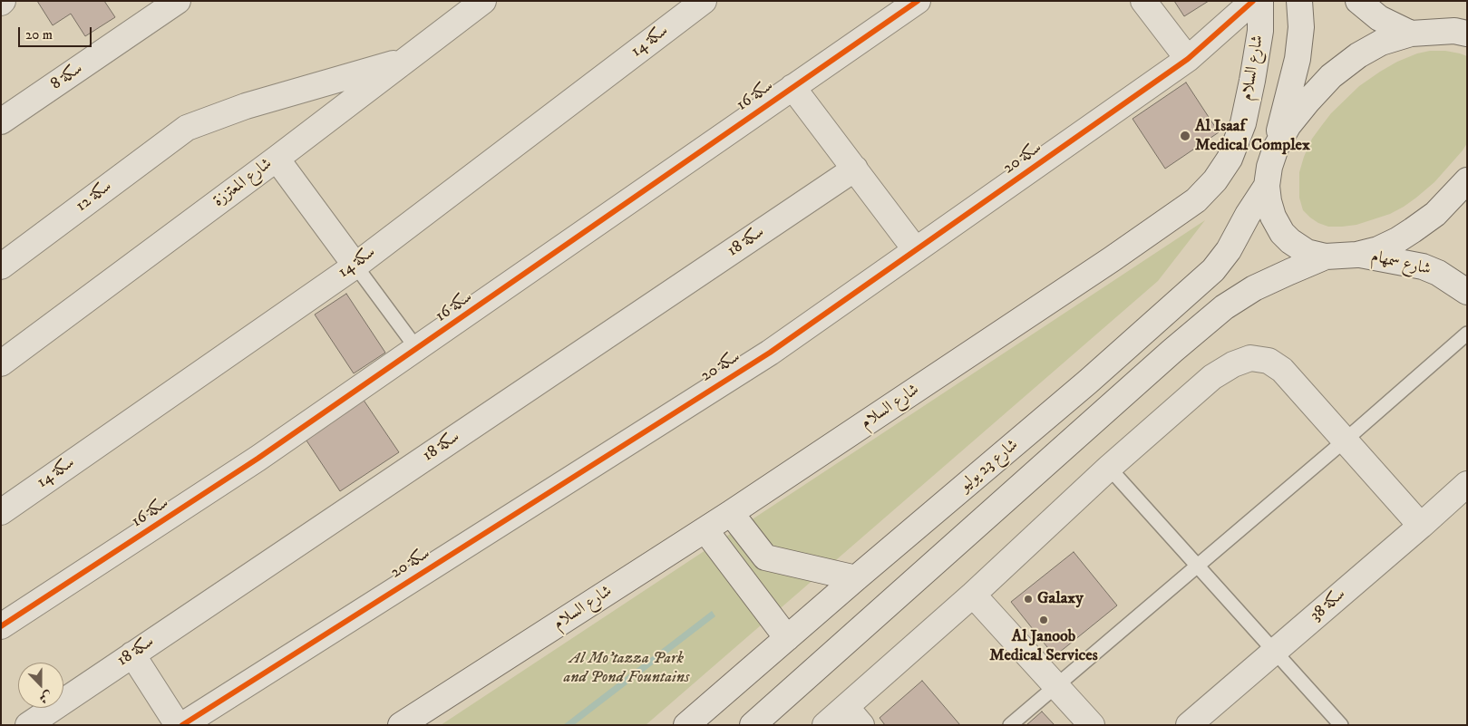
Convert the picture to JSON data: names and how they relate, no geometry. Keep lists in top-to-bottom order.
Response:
{
  "streets": {
    "street": [
      "سكة 14",
      "شارع السلام",
      "سكة 8",
      "سكة 16",
      "سكة 20",
      "شارع المعتززة",
      "سكة 12",
      "سكة 18",
      "شارع سمهام",
      "شارع 23 يوليو",
      "سكة 38"
    ]
  },
  "crossings": [
    ["شارع المعتززة", "سكة 12"]
  ],
  "parks": ["Al Mo'tazza Park and Pond Fountains"],
  "places": ["Al Isaaf Medical Complex", "Galaxy", "Al Janoob Medical Services"],
  "scale_bar": "20 m",
  "north": "bottom"
}
